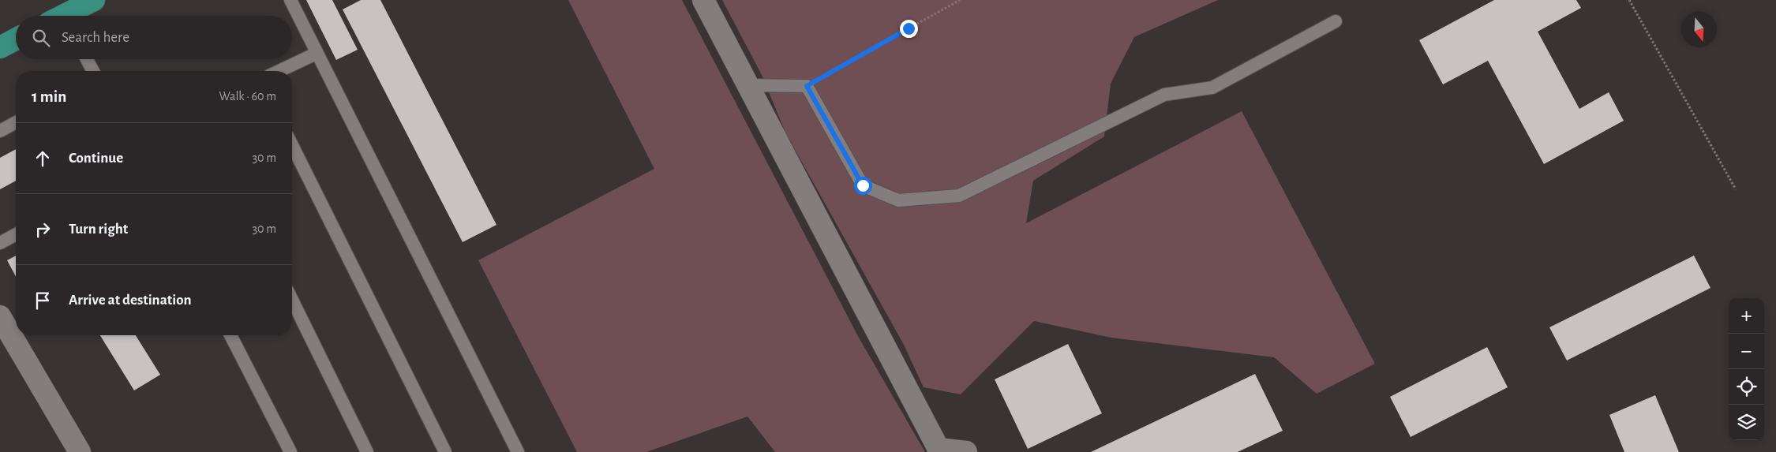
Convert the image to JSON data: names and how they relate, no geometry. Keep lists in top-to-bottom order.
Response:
{
  "north": "bottom",
  "page": {
    "search": "Search here",
    "heading": ["1 min", "Walk · 60 m"],
    "list": [
      ["Continue", "30 m"],
      ["Turn right", "30 m"],
      "Arrive at destination"
    ],
    "map_buttons": ["+", "−"]
  }
}
